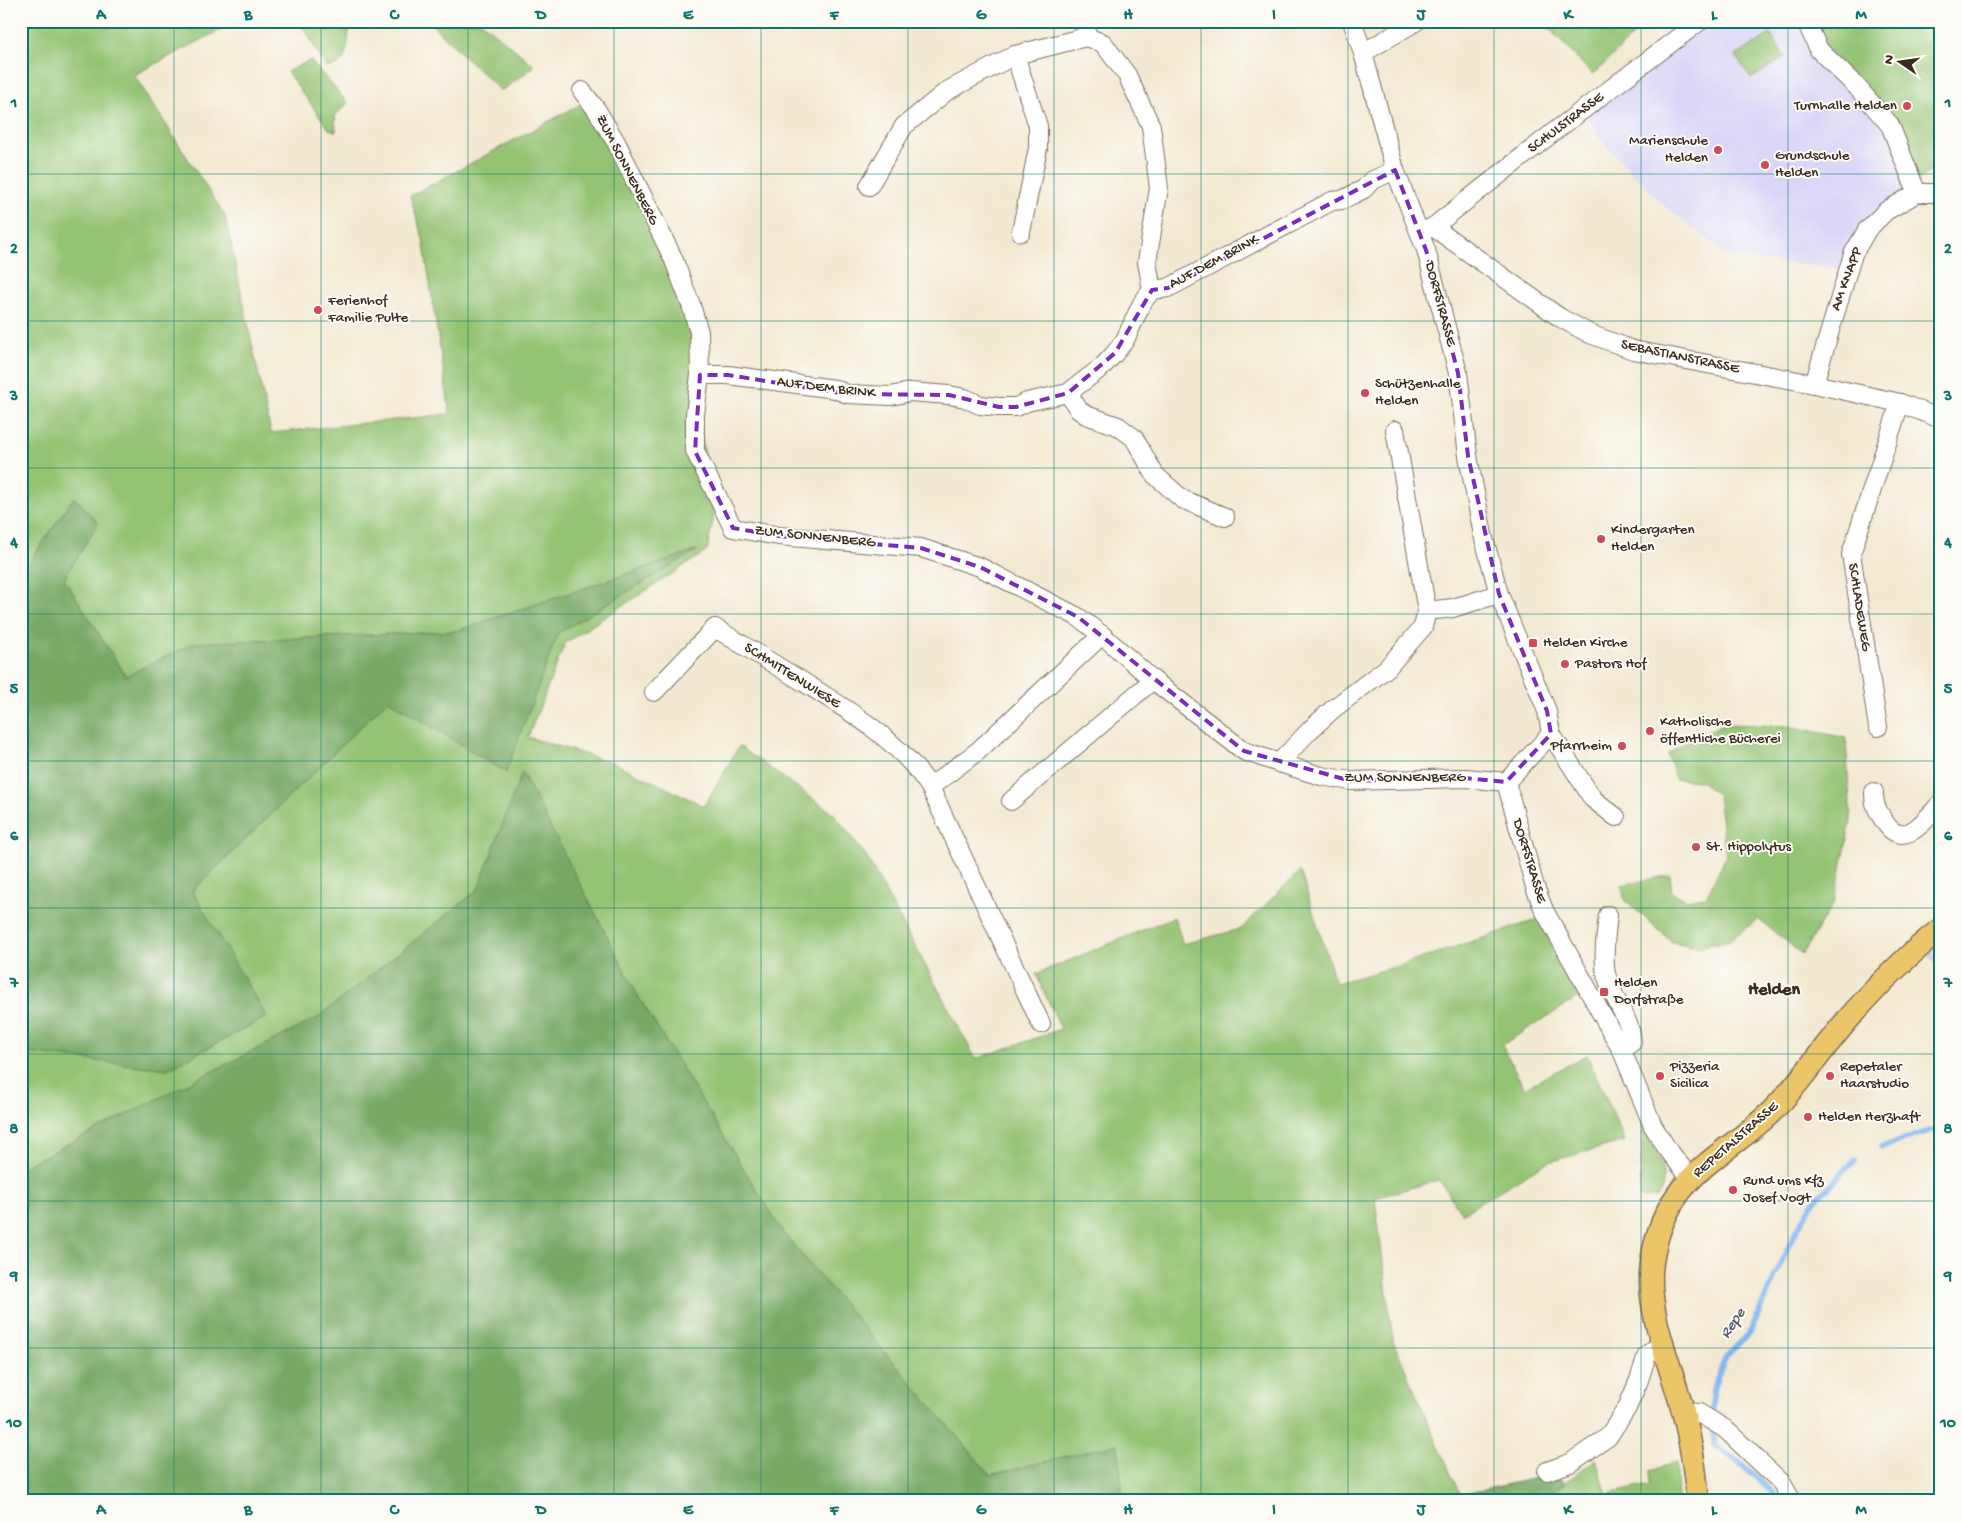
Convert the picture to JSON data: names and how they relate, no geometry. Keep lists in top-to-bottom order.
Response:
{
  "streets": {
    "main road": ["REPETALSTRASSE"],
    "street": [
      "SCHULSTRASSE",
      "ZUM SONNENBERG",
      "AUF DEM BRINK",
      "AM KNAPP",
      "DORFSTRASSE",
      "SEBASTIANSTRASSE",
      "SCHLADEWEG",
      "SCHMITTENWIESE"
    ]
  },
  "crossings": [
    ["SCHULSTRASSE", "DORFSTRASSE"],
    ["SCHULSTRASSE", "SEBASTIANSTRASSE"],
    ["ZUM SONNENBERG", "AUF DEM BRINK"],
    ["ZUM SONNENBERG", "DORFSTRASSE"],
    ["AUF DEM BRINK", "DORFSTRASSE"],
    ["AM KNAPP", "SEBASTIANSTRASSE"],
    ["DORFSTRASSE", "SEBASTIANSTRASSE"],
    ["DORFSTRASSE", "REPETALSTRASSE"],
    ["SEBASTIANSTRASSE", "SCHLADEWEG"]
  ],
  "districts": ["Helden"],
  "water": ["Repe"],
  "places": {
    "other": [
      "Turnhalle Helden",
      "Marienschule Helden",
      "Grundschule Helden",
      "Ferienhof Familie Pulte",
      "Schützenhalle Helden",
      "Kindergarten Helden",
      "Pastors Hof",
      "Katholische öffentliche Bücherei",
      "Pfarrheim",
      "St. Hippolytus",
      "Pizzeria Sicilica",
      "Repetaler Haarstudio",
      "Helden Herzhaft",
      "Rund ums Kfz Josef Vogt"
    ],
    "transit": ["Helden Kirche", "Helden Dorfstraße"]
  },
  "north": "left",
  "grid": {
    "columns": [
      "A",
      "B",
      "C",
      "D",
      "E",
      "F",
      "G",
      "H",
      "I",
      "J",
      "K",
      "L",
      "M"
    ],
    "rows": [
      "1",
      "2",
      "3",
      "4",
      "5",
      "6",
      "7",
      "8",
      "9",
      "10"
    ]
  }
}
